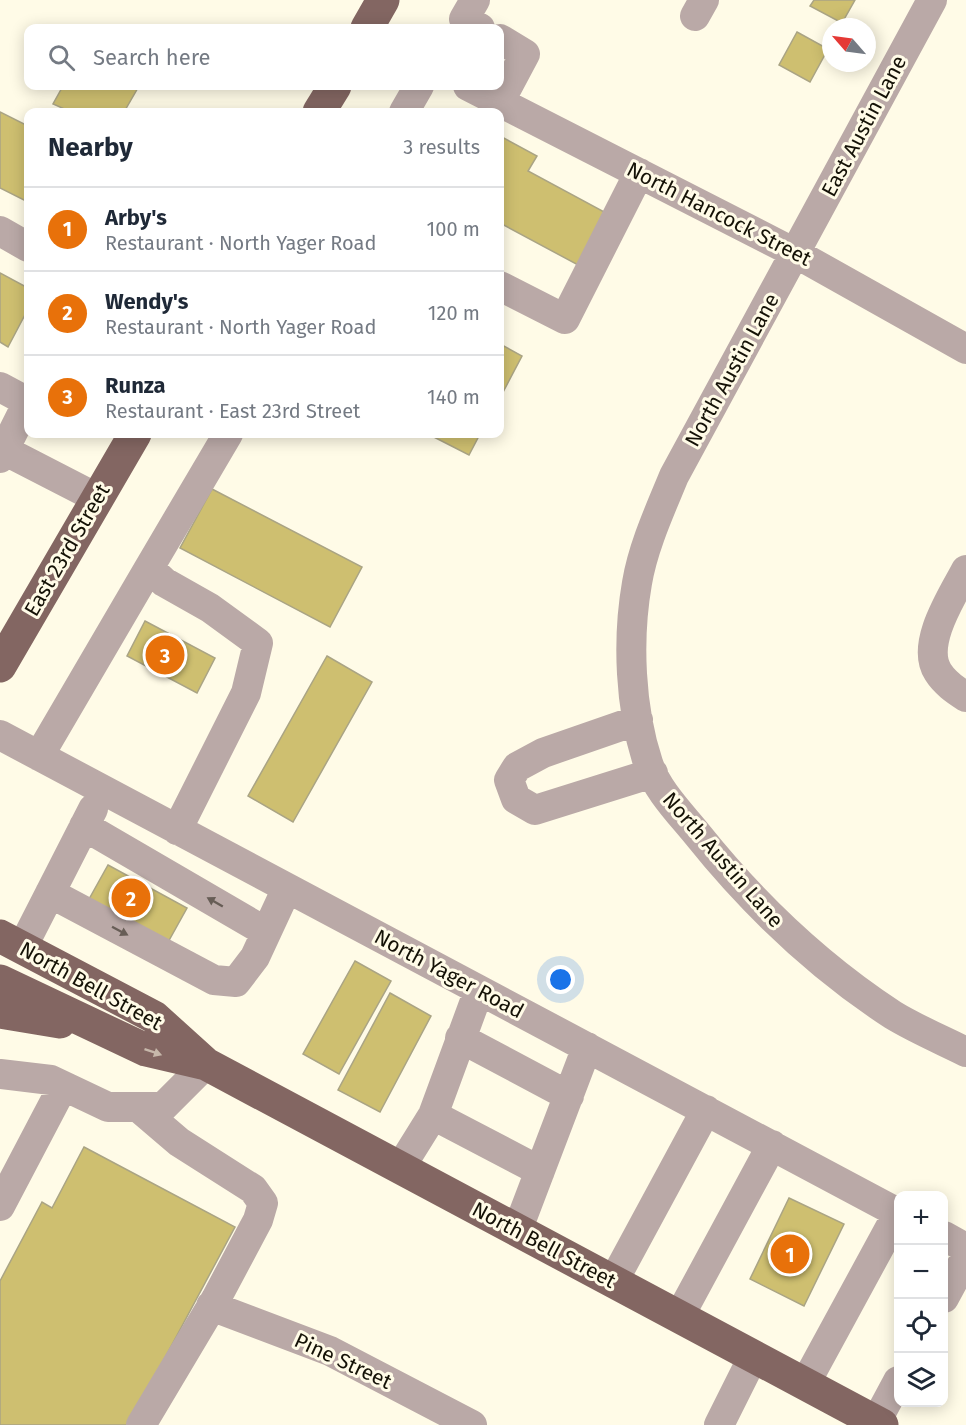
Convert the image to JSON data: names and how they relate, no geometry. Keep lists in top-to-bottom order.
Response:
{
  "streets": {
    "main road": ["East 23rd Street", "North Bell Street"],
    "street": [
      "East Austin Lane",
      "North Hancock Street",
      "North Austin Lane",
      "North Yager Road",
      "Pine Street"
    ]
  },
  "crossings": [
    ["East Austin Lane", "North Hancock Street"],
    ["East Austin Lane", "North Austin Lane"],
    ["North Hancock Street", "North Austin Lane"]
  ],
  "north": "top left",
  "page": {
    "search": "Search here",
    "heading": ["Nearby", "3 results"],
    "list": [
      {
        "mark": "1",
        "name": "Arby's",
        "note": "Restaurant · North Yager Road",
        "value": "100 m"
      },
      {
        "mark": "2",
        "name": "Wendy's",
        "note": "Restaurant · North Yager Road",
        "value": "120 m"
      },
      {
        "mark": "3",
        "name": "Runza",
        "note": "Restaurant · East 23rd Street",
        "value": "140 m"
      }
    ],
    "pins": ["3", "2", "1"],
    "map_buttons": ["+", "−"]
  }
}
